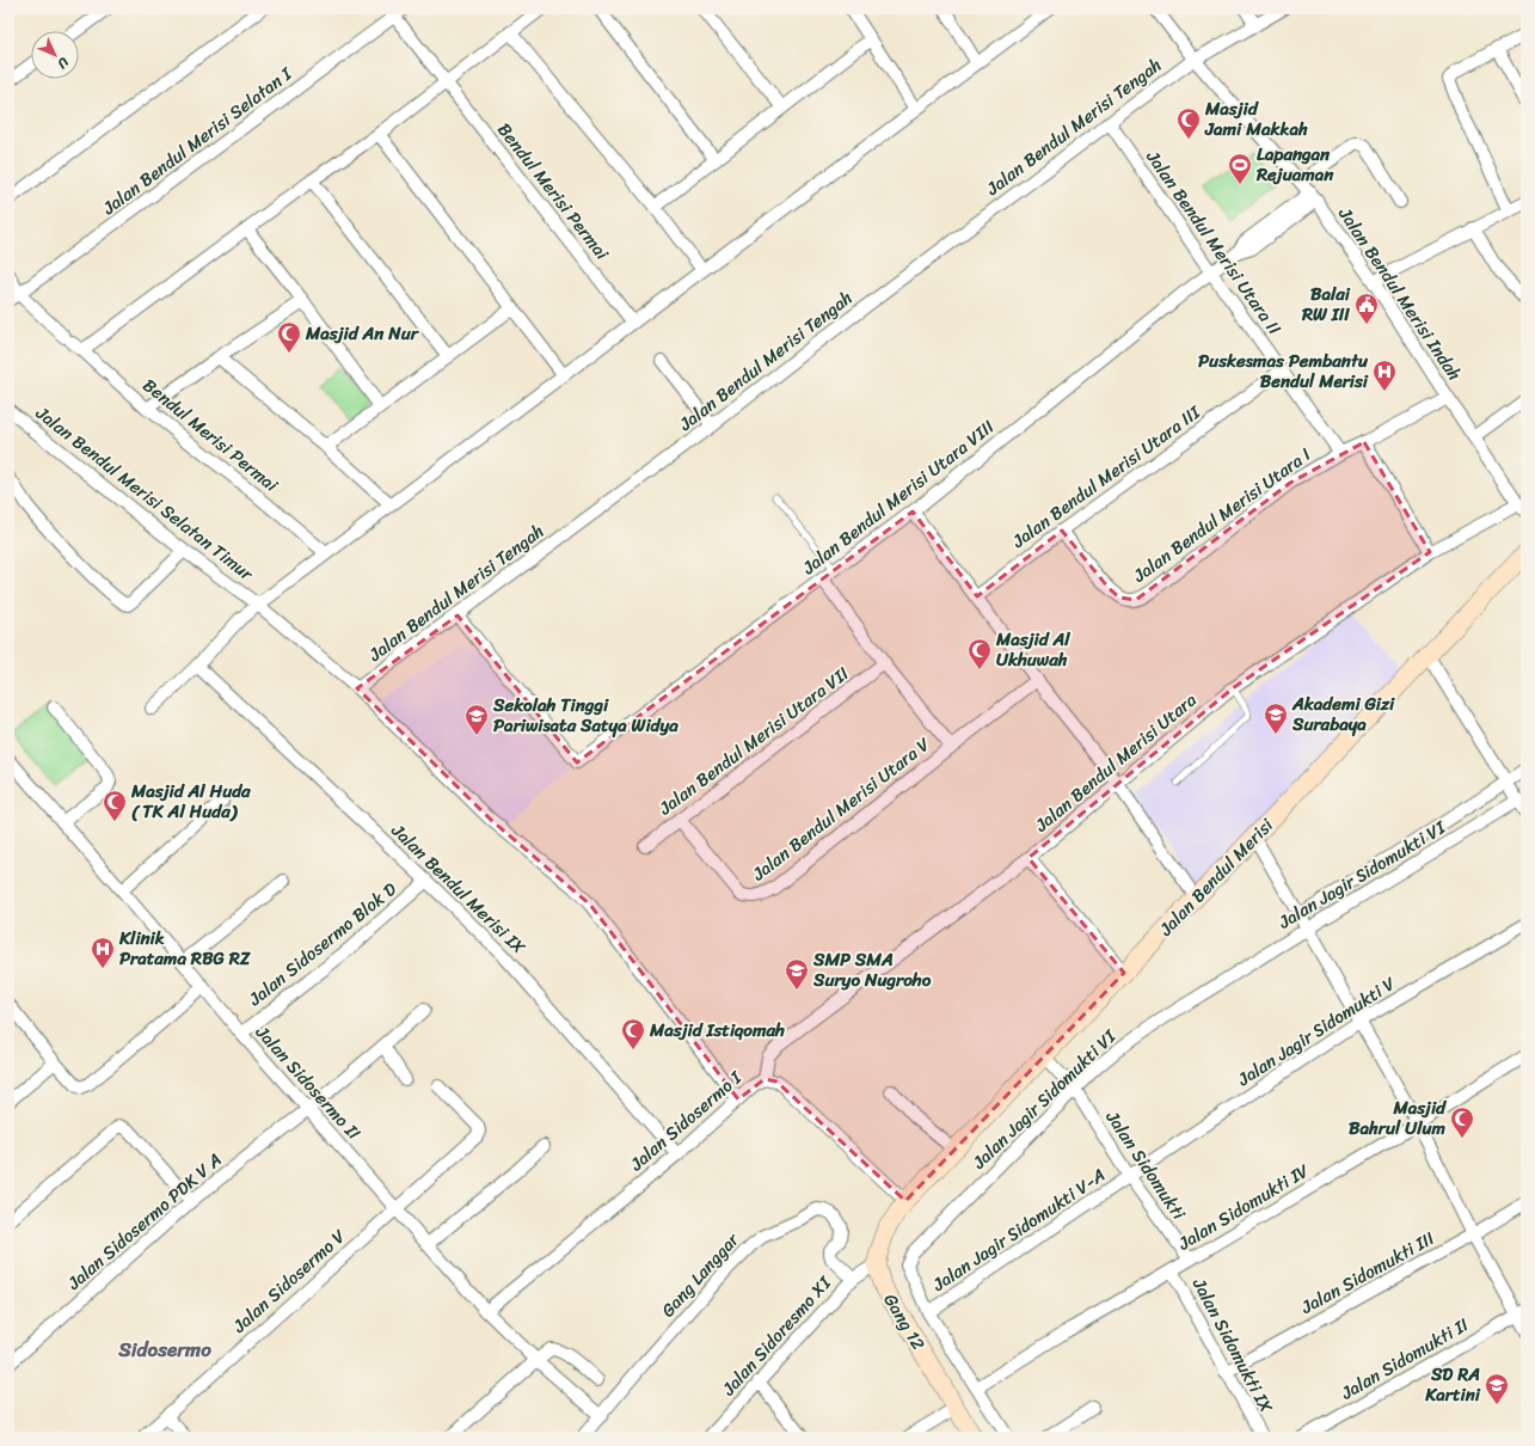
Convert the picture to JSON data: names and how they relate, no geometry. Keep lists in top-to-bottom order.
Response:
{
  "streets": {
    "street": [
      "Jalan Bendul Merisi Tengah",
      "Jalan Bendul Merisi Selatan I",
      "Bendul Merisi Permai",
      "Jalan Bendul Merisi Utara II",
      "Jalan Bendul Merisi Indah",
      "Jalan Bendul Merisi Utara III",
      "Jalan Bendul Merisi Selatan Timur",
      "Jalan Bendul Merisi Utara VIII",
      "Jalan Bendul Merisi Utara I",
      "Jalan Bendul Merisi Utara VII",
      "Jalan Bendul Merisi Utara",
      "Jalan Bendul Merisi Utara V",
      "Jalan Jagir Sidomukti VI",
      "Jalan Bendul Merisi",
      "Jalan Bendul Merisi IX",
      "Jalan Sidosermo Blok D",
      "Jalan Jagir Sidomukti V",
      "Jalan Sidosermo II",
      "Jalan Sidosermo I",
      "Jalan Sidomukti",
      "Jalan Sidomukti IV",
      "Jalan Sidosermo PDK V A",
      "Jalan Jagir Sidomukti V-A",
      "Jalan Sidomukti III",
      "Gang Langgar",
      "Jalan Sidosermo V",
      "Gang 12",
      "Jalan Sidoresmo XI",
      "Jalan Sidomukti IX",
      "Jalan Sidomukti II"
    ]
  },
  "crossings": [
    ["Jalan Bendul Merisi Tengah", "Jalan Bendul Merisi Utara II"],
    ["Jalan Bendul Merisi Tengah", "Jalan Bendul Merisi Indah"],
    ["Jalan Bendul Merisi Tengah", "Jalan Bendul Merisi Selatan Timur"],
    ["Jalan Bendul Merisi Tengah", "Jalan Bendul Merisi Utara VIII"],
    ["Jalan Bendul Merisi Selatan I", "Bendul Merisi Permai"],
    ["Jalan Bendul Merisi Utara II", "Jalan Bendul Merisi Utara III"],
    ["Jalan Bendul Merisi Utara II", "Jalan Bendul Merisi Utara VIII"],
    ["Jalan Bendul Merisi Utara II", "Jalan Bendul Merisi Utara I"],
    ["Jalan Bendul Merisi Indah", "Jalan Bendul Merisi Utara VIII"],
    ["Jalan Bendul Merisi Indah", "Jalan Bendul Merisi Utara I"],
    ["Jalan Bendul Merisi Indah", "Jalan Bendul Merisi Utara"],
    ["Jalan Bendul Merisi Utara III", "Jalan Bendul Merisi Utara I"],
    ["Jalan Bendul Merisi Selatan Timur", "Jalan Sidosermo I"],
    ["Jalan Bendul Merisi Utara VII", "Jalan Bendul Merisi Utara V"],
    ["Jalan Bendul Merisi Utara", "Jalan Sidosermo I"],
    ["Jalan Jagir Sidomukti VI", "Jalan Sidomukti"],
    ["Jalan Jagir Sidomukti VI", "Jalan Sidomukti IV"],
    ["Jalan Jagir Sidomukti VI", "Jalan Jagir Sidomukti V-A"],
    ["Jalan Bendul Merisi", "Jalan Sidosermo I"],
    ["Jalan Bendul Merisi", "Jalan Sidomukti"],
    ["Jalan Bendul Merisi IX", "Jalan Sidosermo Blok D"],
    ["Jalan Bendul Merisi IX", "Jalan Sidosermo I"],
    ["Jalan Sidosermo Blok D", "Jalan Sidosermo II"],
    ["Jalan Jagir Sidomukti V", "Jalan Sidomukti"],
    ["Jalan Jagir Sidomukti V", "Jalan Jagir Sidomukti V-A"],
    ["Jalan Sidosermo II", "Jalan Sidosermo I"],
    ["Jalan Sidosermo II", "Jalan Sidosermo PDK V A"],
    ["Jalan Sidosermo II", "Gang Langgar"],
    ["Jalan Sidosermo II", "Jalan Sidosermo V"],
    ["Jalan Sidomukti", "Jalan Sidomukti IV"],
    ["Jalan Sidomukti", "Jalan Jagir Sidomukti V-A"],
    ["Jalan Sidomukti IV", "Jalan Sidomukti IX"],
    ["Jalan Sidomukti III", "Jalan Sidomukti IX"],
    ["Gang Langgar", "Jalan Sidoresmo XI"],
    ["Gang 12", "Jalan Sidoresmo XI"]
  ],
  "districts": ["Sidosermo"],
  "places": {
    "mosque": [
      "Masjid Jami Makkah",
      "Masjid An Nur",
      "Masjid Al Ukhuwah",
      "Masjid Al Huda ( TK Al Huda)",
      "Masjid Istiqomah",
      "Masjid Bahrul Ulum"
    ],
    "sports": ["Lapangan Rejuaman"],
    "public building": ["Balai RW III"],
    "hospital": ["Puskesmas Pembantu Bendul Merisi", "Klinik Pratama RBG RZ"],
    "school or university": [
      "Akademi Gizi Surabaya",
      "Sekolah Tinggi Pariwisata Satya Widya",
      "SMP SMA Suryo Nugroho",
      "SD RA Kartini"
    ]
  },
  "north": "bottom right"
}
